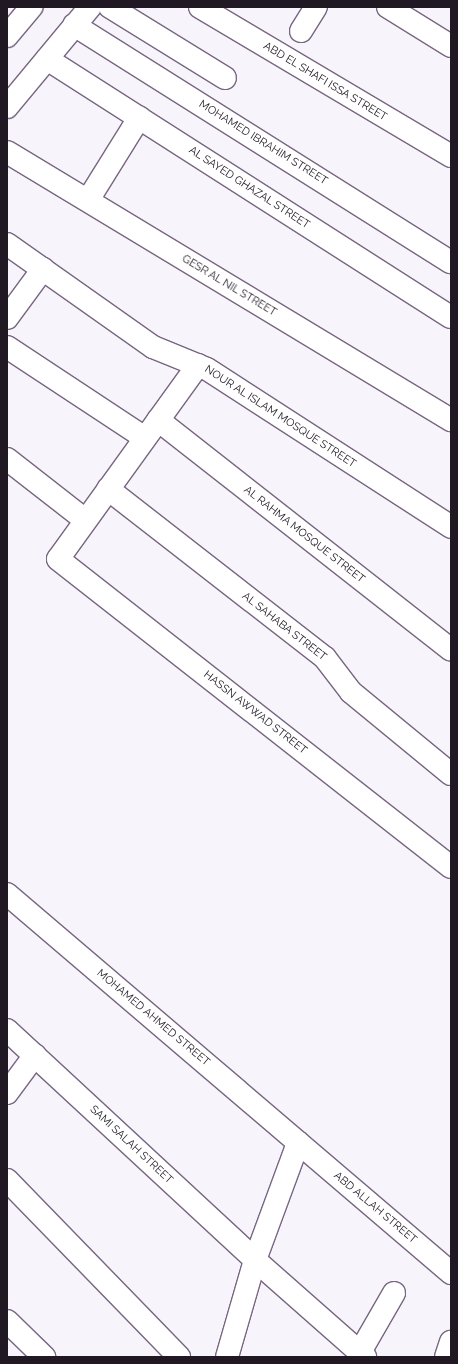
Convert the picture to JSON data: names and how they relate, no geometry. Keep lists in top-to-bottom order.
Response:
{
  "streets": {
    "street": [
      "ABD EL SHAFI ISSA STREET",
      "MOHAMED IBRAHIM STREET",
      "AL SAYED GHAZAL STREET",
      "GESR AL NIL STREET",
      "NOUR AL ISLAM MOSQUE STREET",
      "AL RAHMA MOSQUE STREET",
      "AL SAHABA STREET",
      "HASSN AWWAD STREET",
      "MOHAMED AHMED STREET",
      "SAMI SALAH STREET",
      "ABD ALLAH STREET"
    ]
  },
  "crossings": [
    ["MOHAMED AHMED STREET", "ABD ALLAH STREET"]
  ]
}
